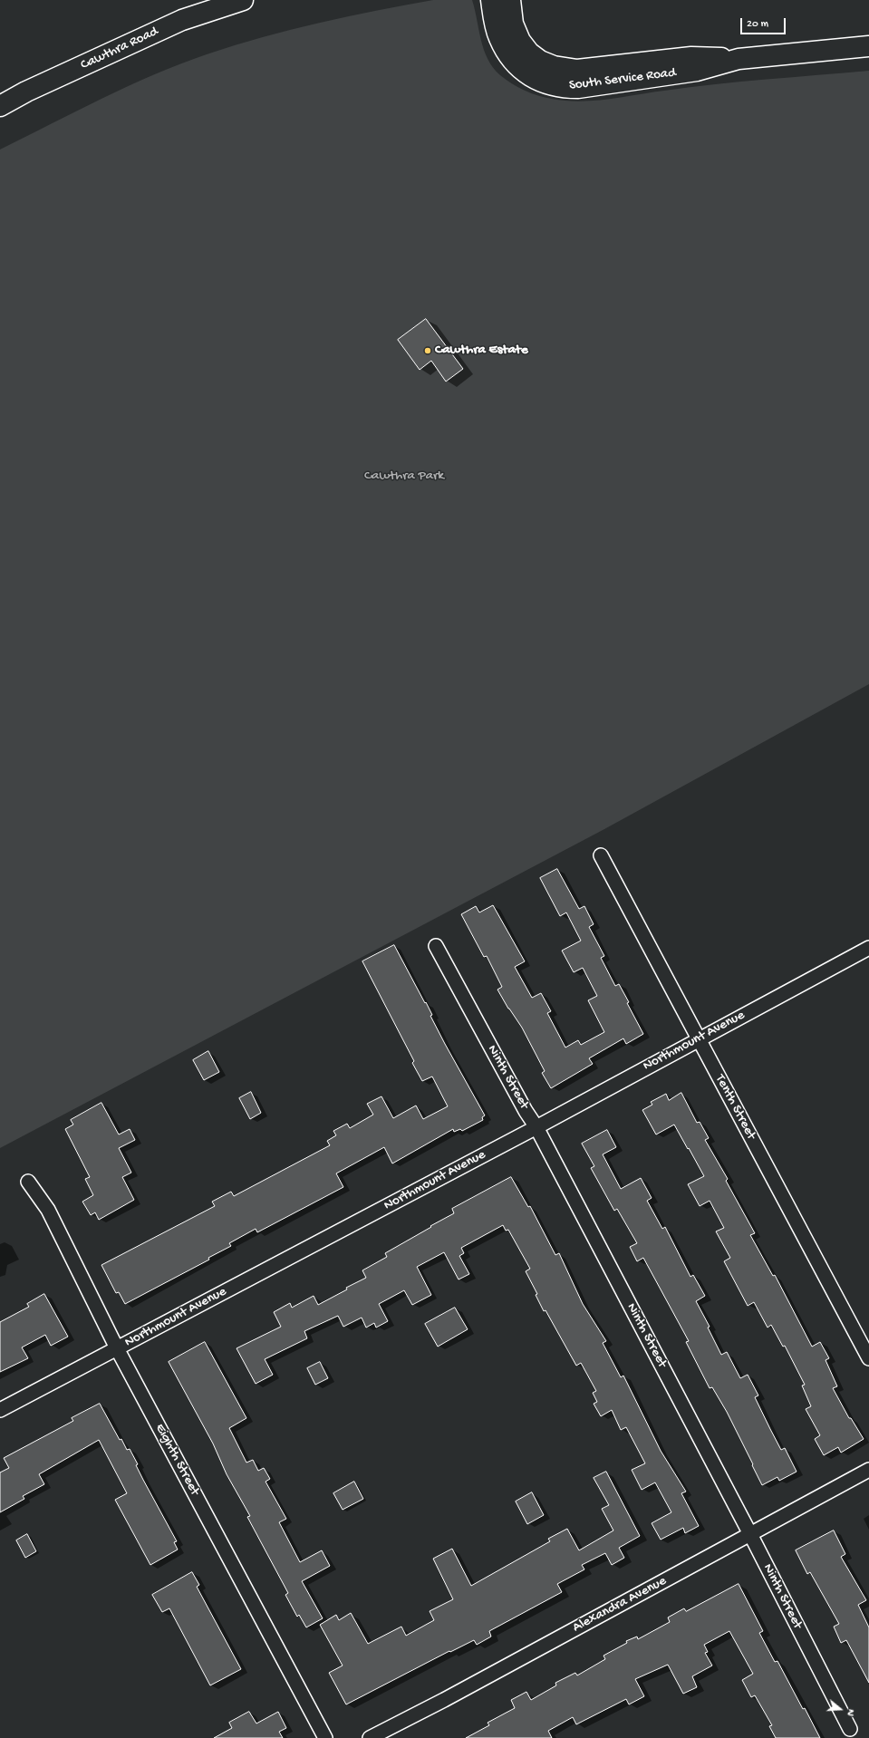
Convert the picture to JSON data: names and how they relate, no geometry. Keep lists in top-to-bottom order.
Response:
{
  "streets": {
    "main road": ["Cawthra Road", "South Service Road"],
    "street": [
      "Northmount Avenue",
      "Ninth Street",
      "Tenth Street",
      "Eighth Street",
      "Alexandra Avenue"
    ]
  },
  "crossings": [
    ["Northmount Avenue", "Ninth Street"],
    ["Northmount Avenue", "Tenth Street"],
    ["Northmount Avenue", "Eighth Street"],
    ["Ninth Street", "Alexandra Avenue"]
  ],
  "parks": ["Cawthra Park"],
  "places": ["Cawthra Estate"],
  "scale_bar": "20 m",
  "north": "right"
}
